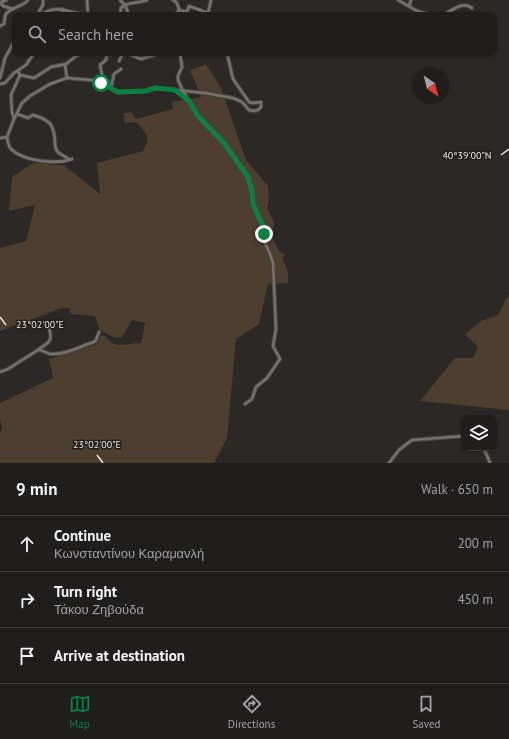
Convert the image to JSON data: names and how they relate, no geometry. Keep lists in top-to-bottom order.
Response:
{
  "north": "bottom right",
  "page": {
    "search": "Search here",
    "heading": ["9 min", "Walk · 650 m"],
    "list": [
      ["Continue", "Κωνσταντίνου Καραμανλή", "200 m"],
      ["Turn right", "Τάκου Ζηβούδα", "450 m"],
      "Arrive at destination"
    ],
    "nav": ["Map", "Directions", "Saved"]
  },
  "coordinates": ["40°39'00\"N", "23°02'00\"E"]
}
